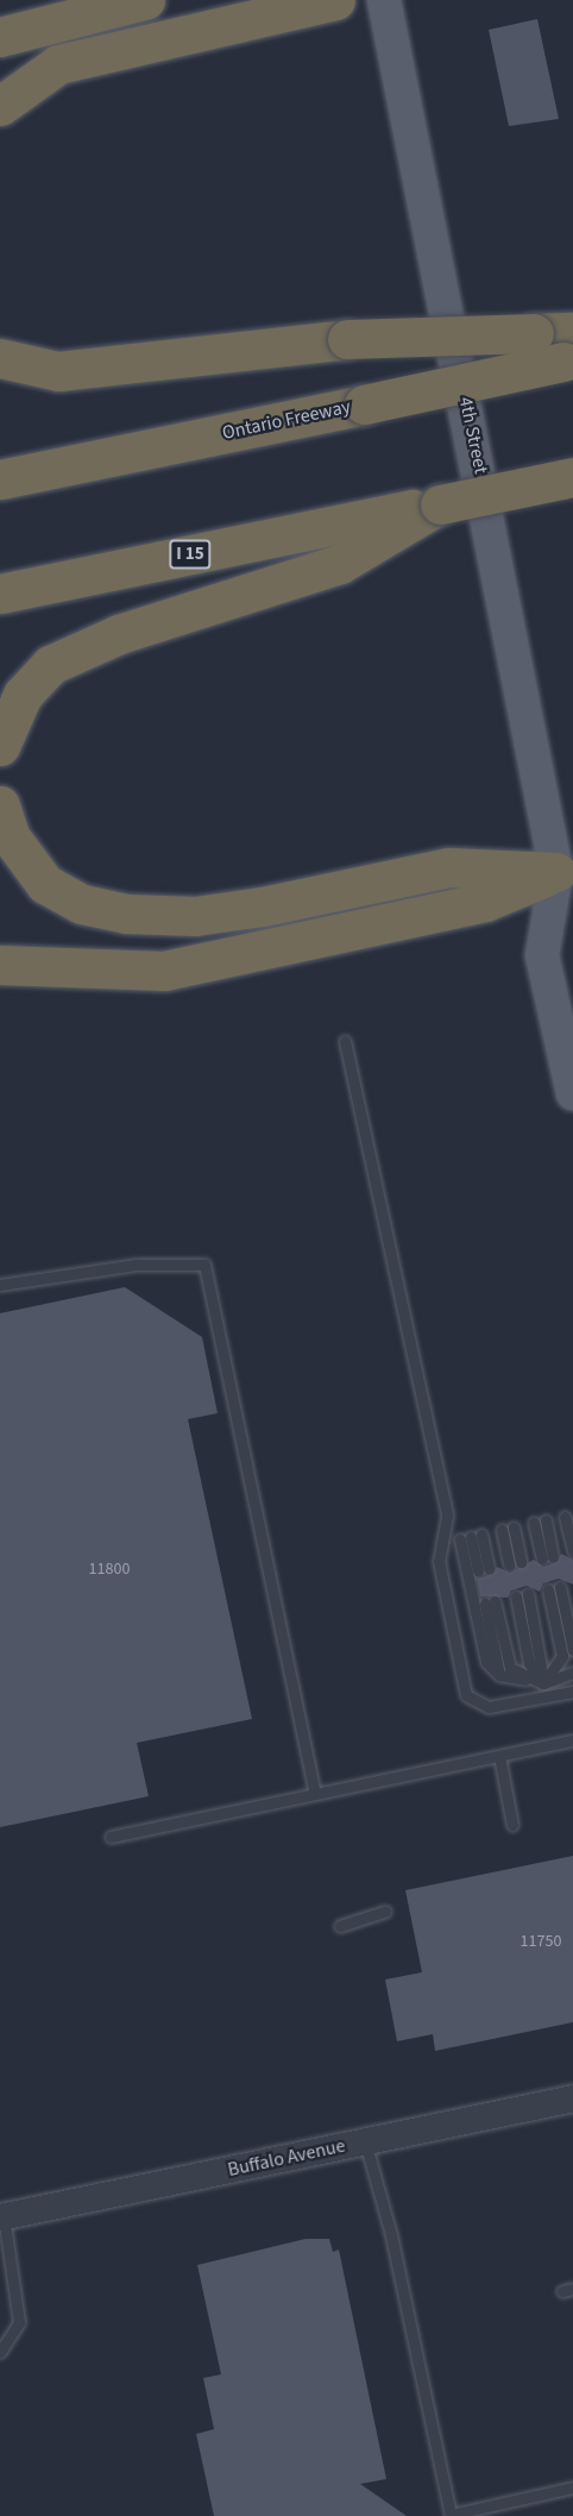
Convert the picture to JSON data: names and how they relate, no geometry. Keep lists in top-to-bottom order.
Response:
{
  "streets": {
    "highway": ["Ontario Freeway", "I 15"],
    "main road": ["4th Street"],
    "street": ["Buffalo Avenue"]
  },
  "house_numbers": ["11800", "11750"]
}
